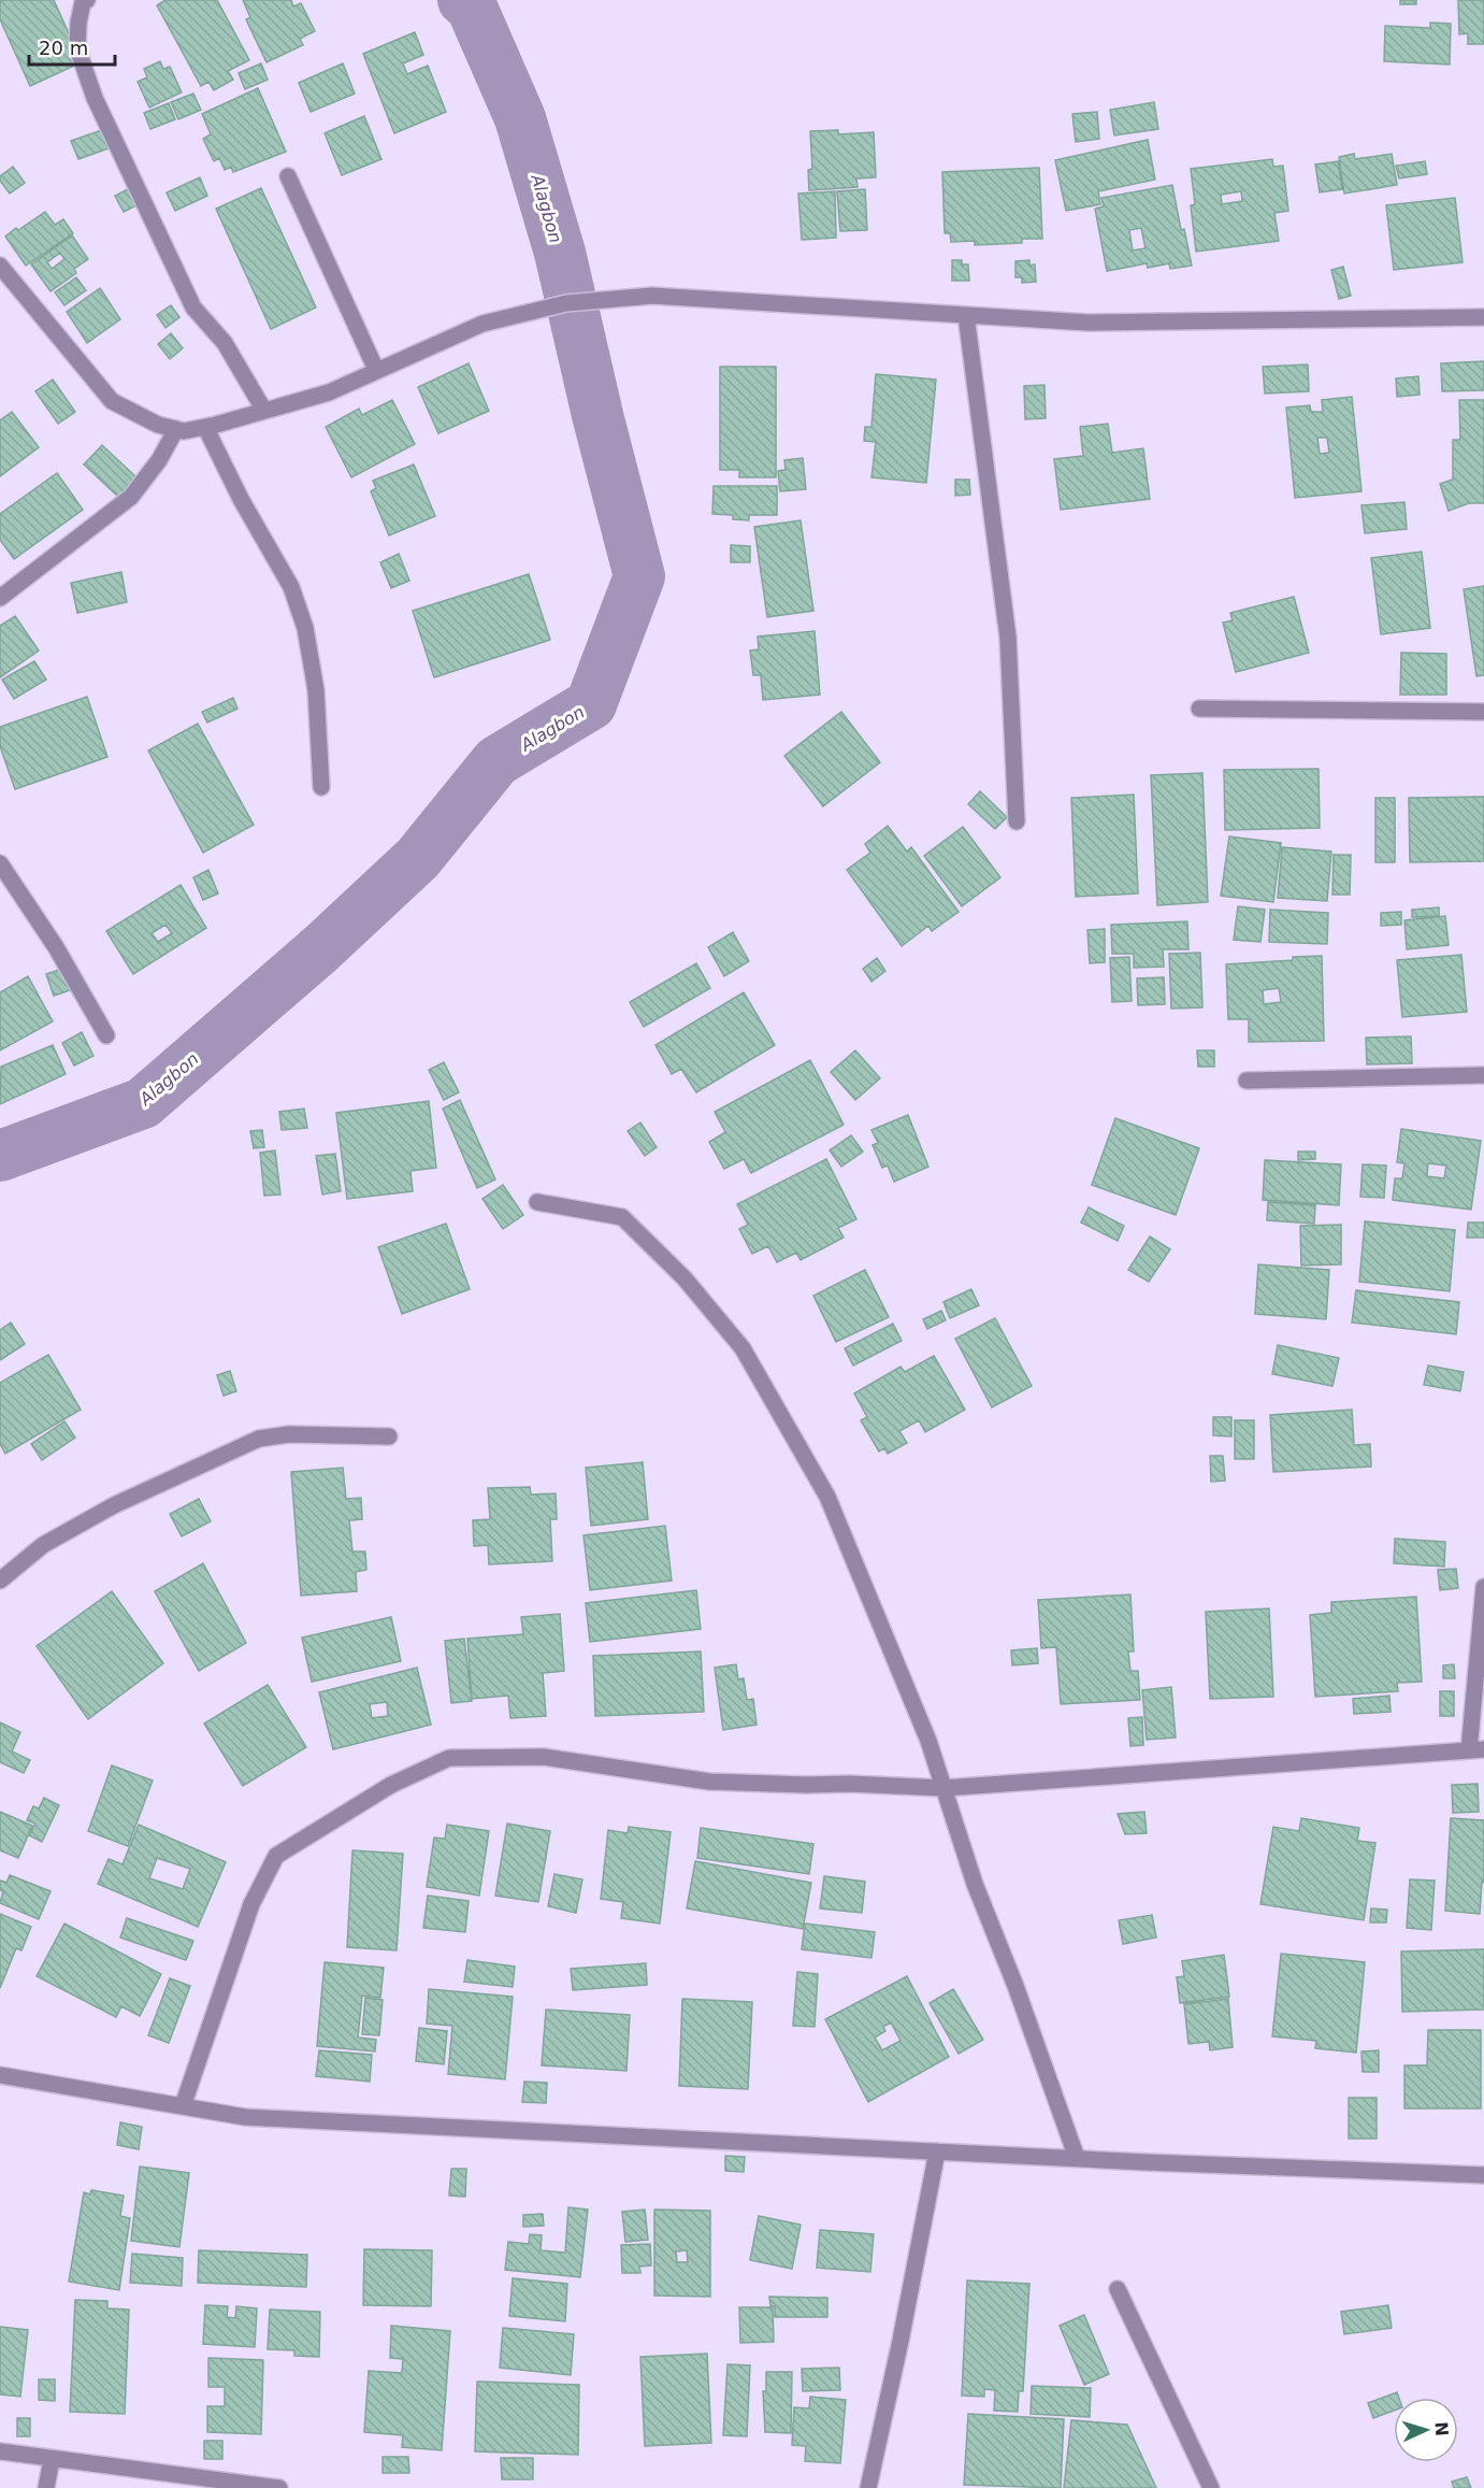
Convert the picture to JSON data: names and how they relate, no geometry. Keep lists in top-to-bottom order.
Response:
{
  "water": ["Alagbon"],
  "scale_bar": "20 m",
  "north": "right"
}
